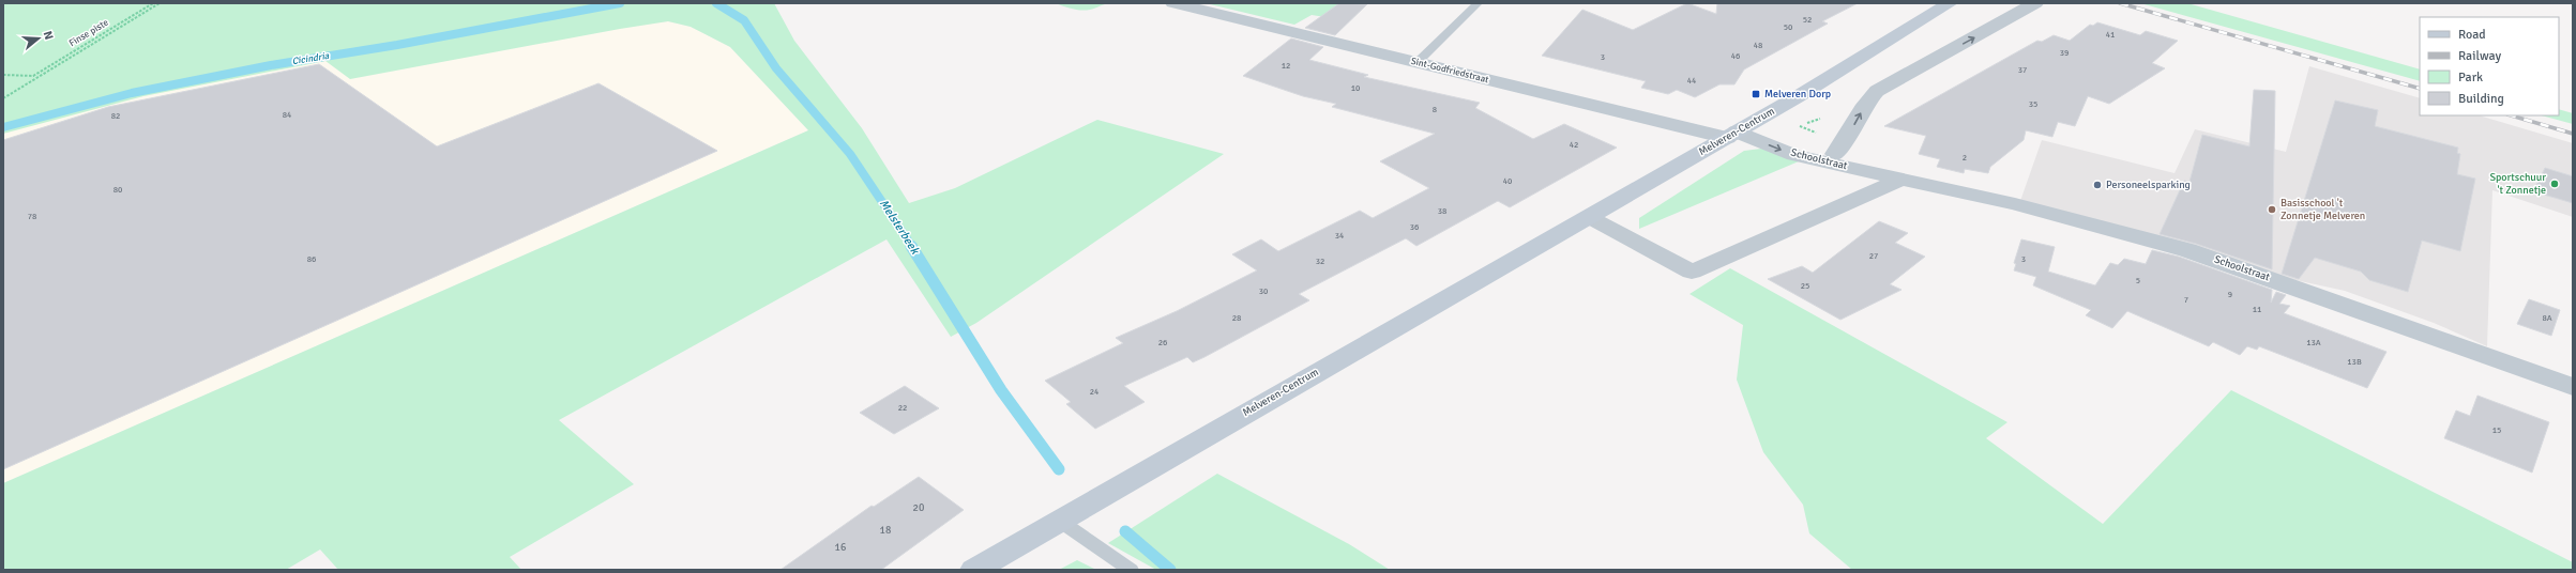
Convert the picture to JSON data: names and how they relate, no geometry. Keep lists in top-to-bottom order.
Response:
{
  "streets": {
    "main road": ["Melveren-Centrum"],
    "street": ["Sint-Godfriedstraat", "Schoolstraat"],
    "path": ["Finse piste"]
  },
  "crossings": [
    ["Sint-Godfriedstraat", "Melveren-Centrum"],
    ["Sint-Godfriedstraat", "Schoolstraat"],
    ["Melveren-Centrum", "Schoolstraat"]
  ],
  "water": ["Cicindria", "Melsterbeek"],
  "places": {
    "transit": ["Melveren Dorp"],
    "other": ["Sportschuur 't Zonnetje", "Personeelsparking", "Basisschool 't Zonnetje Melveren"]
  },
  "house_numbers": [
    "52",
    "50",
    "41",
    "48",
    "39",
    "46",
    "3",
    "12",
    "37",
    "44",
    "10",
    "35",
    "8",
    "84",
    "82",
    "42",
    "2",
    "40",
    "80",
    "38",
    "78",
    "36",
    "34",
    "27",
    "86",
    "3",
    "32",
    "5",
    "25",
    "30",
    "9",
    "7",
    "11",
    "28",
    "8A",
    "26",
    "13A",
    "13B",
    "24",
    "22",
    "15",
    "20",
    "18",
    "16"
  ],
  "legend": [
    "Road",
    "Railway",
    "Park",
    "Building"
  ],
  "north": "right"
}
